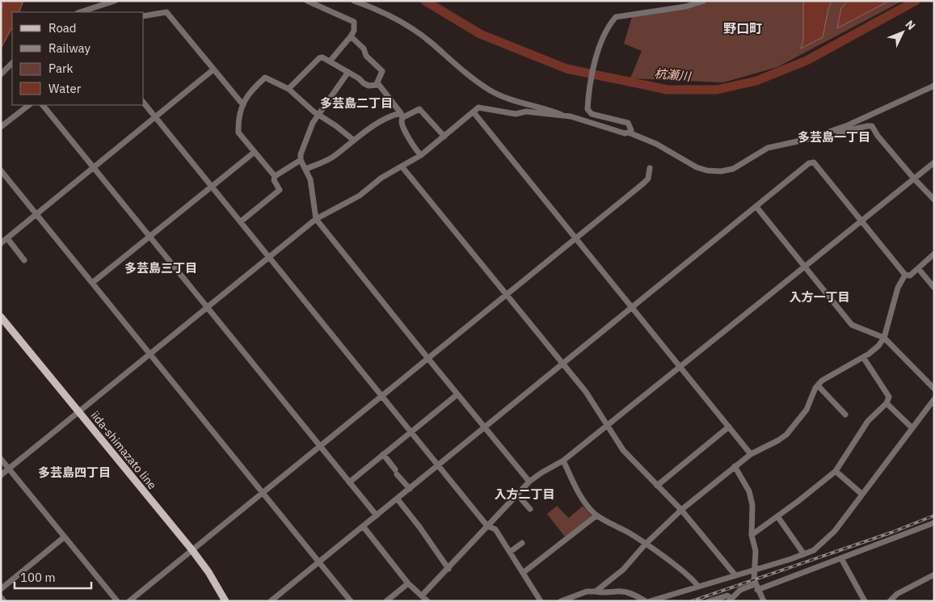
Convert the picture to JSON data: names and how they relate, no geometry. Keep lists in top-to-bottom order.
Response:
{
  "streets": {
    "main road": ["iida-shimazato line"]
  },
  "districts": [
    "野口町",
    "多芸島二丁目",
    "多芸島一丁目",
    "多芸島三丁目",
    "入方一丁目",
    "多芸島四丁目",
    "入方二丁目"
  ],
  "water": ["杭瀬川"],
  "legend": [
    "Road",
    "Railway",
    "Park",
    "Water"
  ],
  "scale_bar": "100 m",
  "north": "top right"
}
